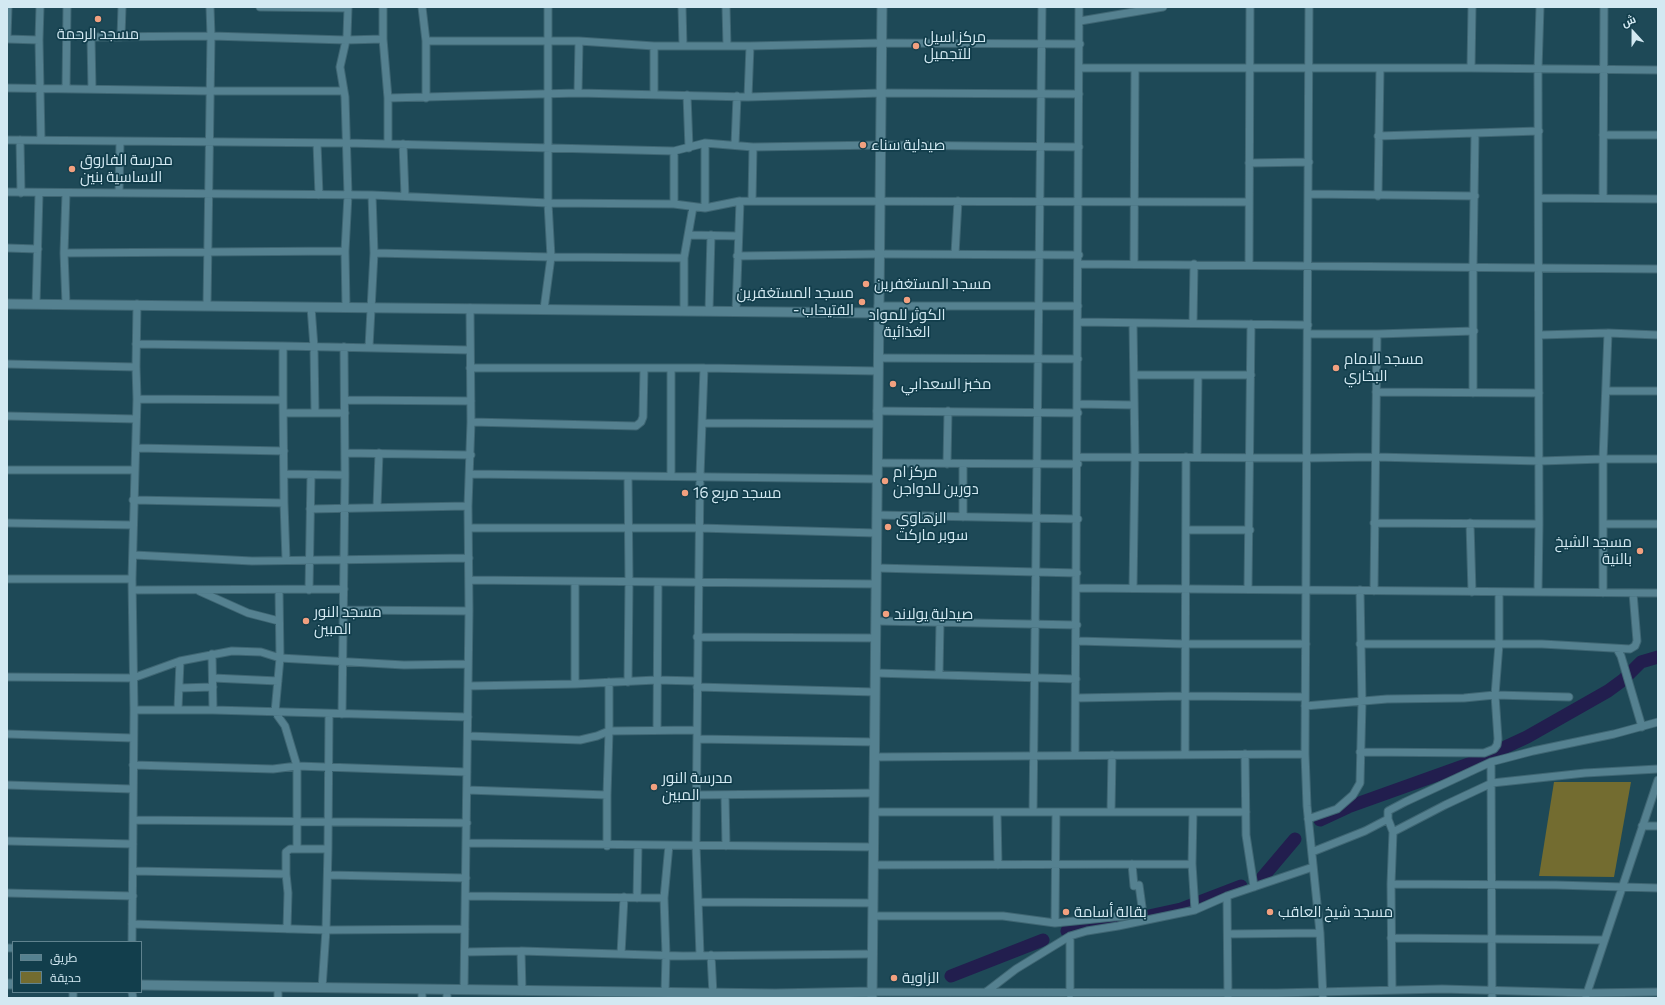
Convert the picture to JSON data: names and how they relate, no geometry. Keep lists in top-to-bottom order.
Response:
{
  "places": [
    "مسجد الرحمة",
    "مركز اسيل للتجميل",
    "صيدلية سناء",
    "مدرسة الفاروق الاساسية بنين",
    "مسجد المستغفرين",
    "الكوثر للمواد الغذائية",
    "مسجد المستغفرين - الفتيحاب",
    "مسجد الامام البخاري",
    "مخبز السعدابي",
    "مركز ام دورين للدواجن",
    "مسجد مربع 16",
    "الزهاوي سوبر ماركت",
    "مسجد الشيخ بالنية",
    "صيدلية يولاند",
    "مسجد النور المبين",
    "مدرسة النور المبين",
    "بقالة أسامة",
    "مسجد شيخ العاقب",
    "الزاوية"
  ],
  "legend": ["طريق", "حديقة"],
  "north": "top"
}
